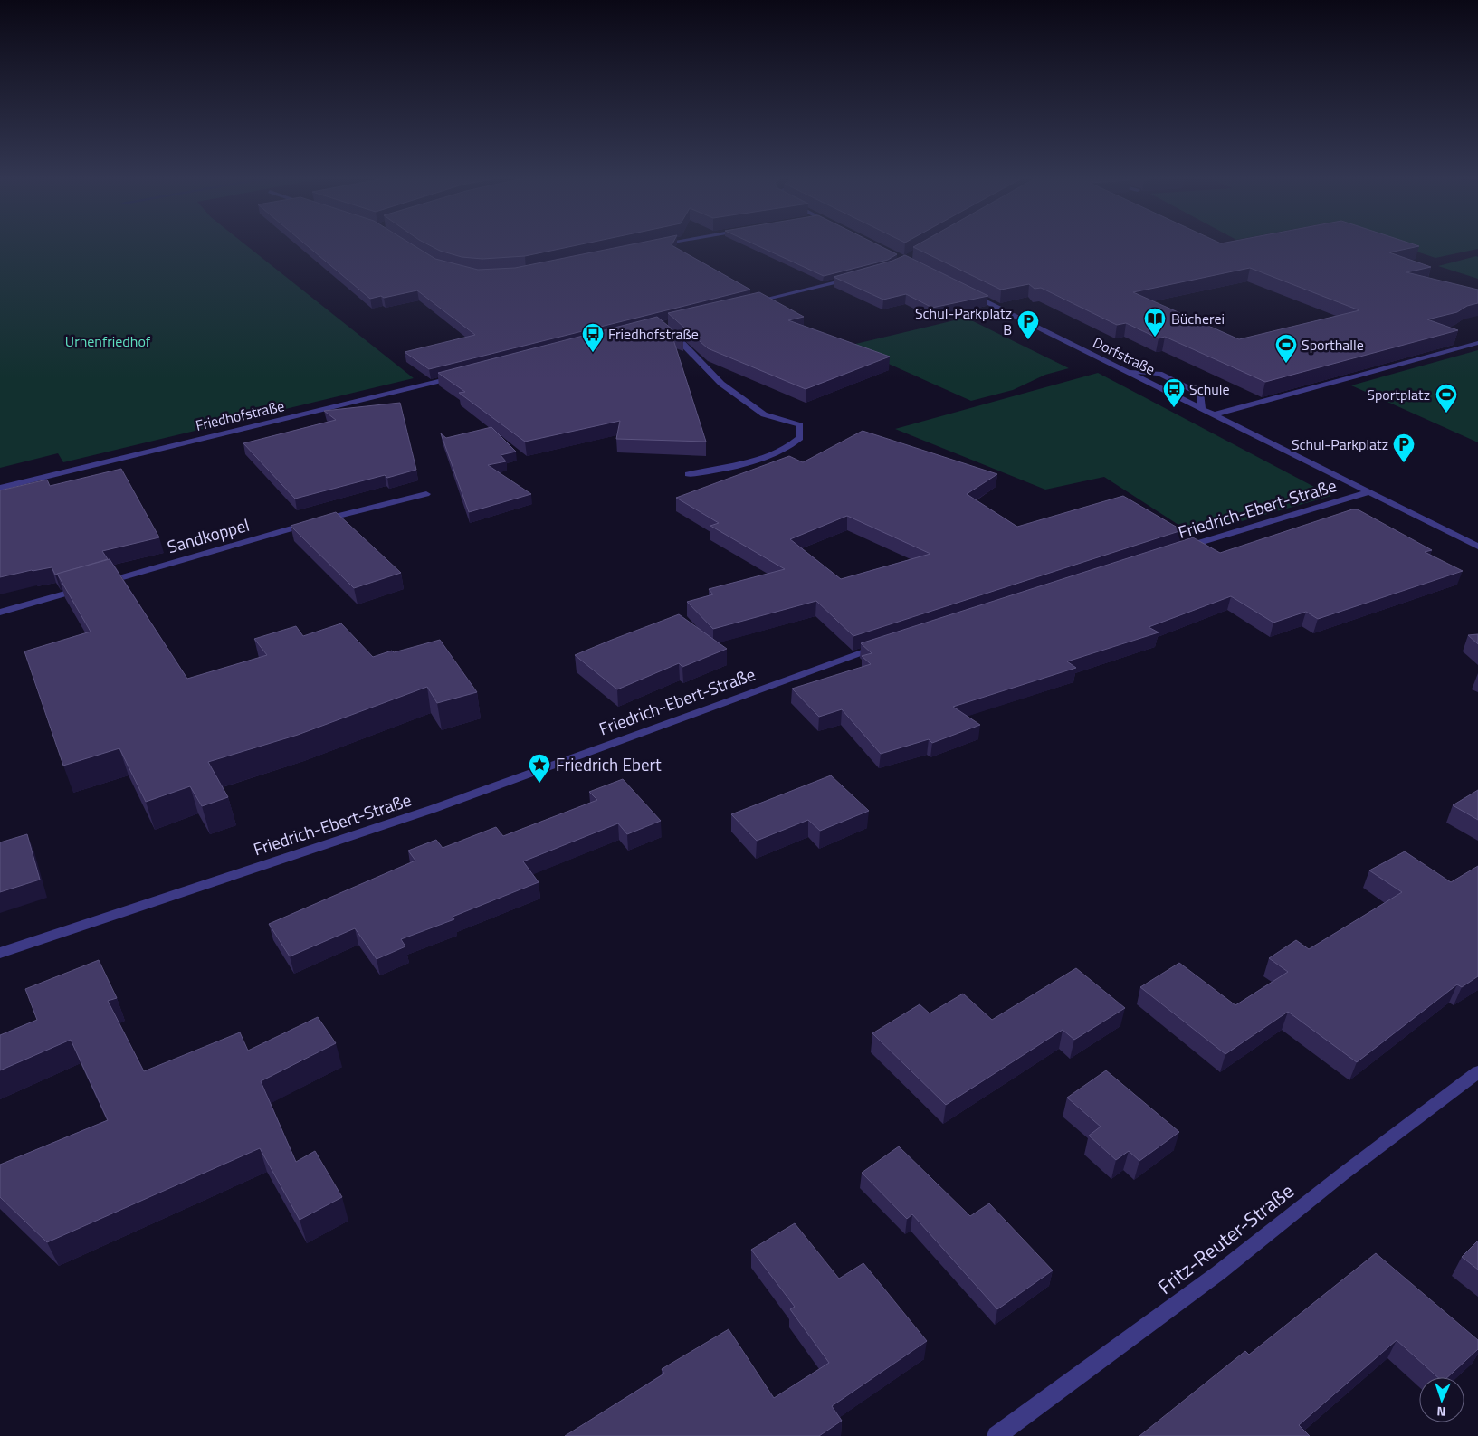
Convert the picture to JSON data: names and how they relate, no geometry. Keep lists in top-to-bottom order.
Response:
{
  "streets": {
    "street": [
      "Dorfstraße",
      "Friedhofstraße",
      "Friedrich-Ebert-Straße",
      "Sandkoppel",
      "Fritz-Reuter-Straße"
    ]
  },
  "crossings": [
    ["Dorfstraße", "Friedrich-Ebert-Straße"]
  ],
  "parks": ["Urnenfriedhof"],
  "places": {
    "library": ["Bücherei"],
    "parking": ["Schul-Parkplatz B", "Schul-Parkplatz"],
    "bus stop": ["Friedhofstraße", "Schule"],
    "sports": ["Sporthalle", "Sportplatz"],
    "place": ["Friedrich Ebert"]
  },
  "north": "bottom"
}
